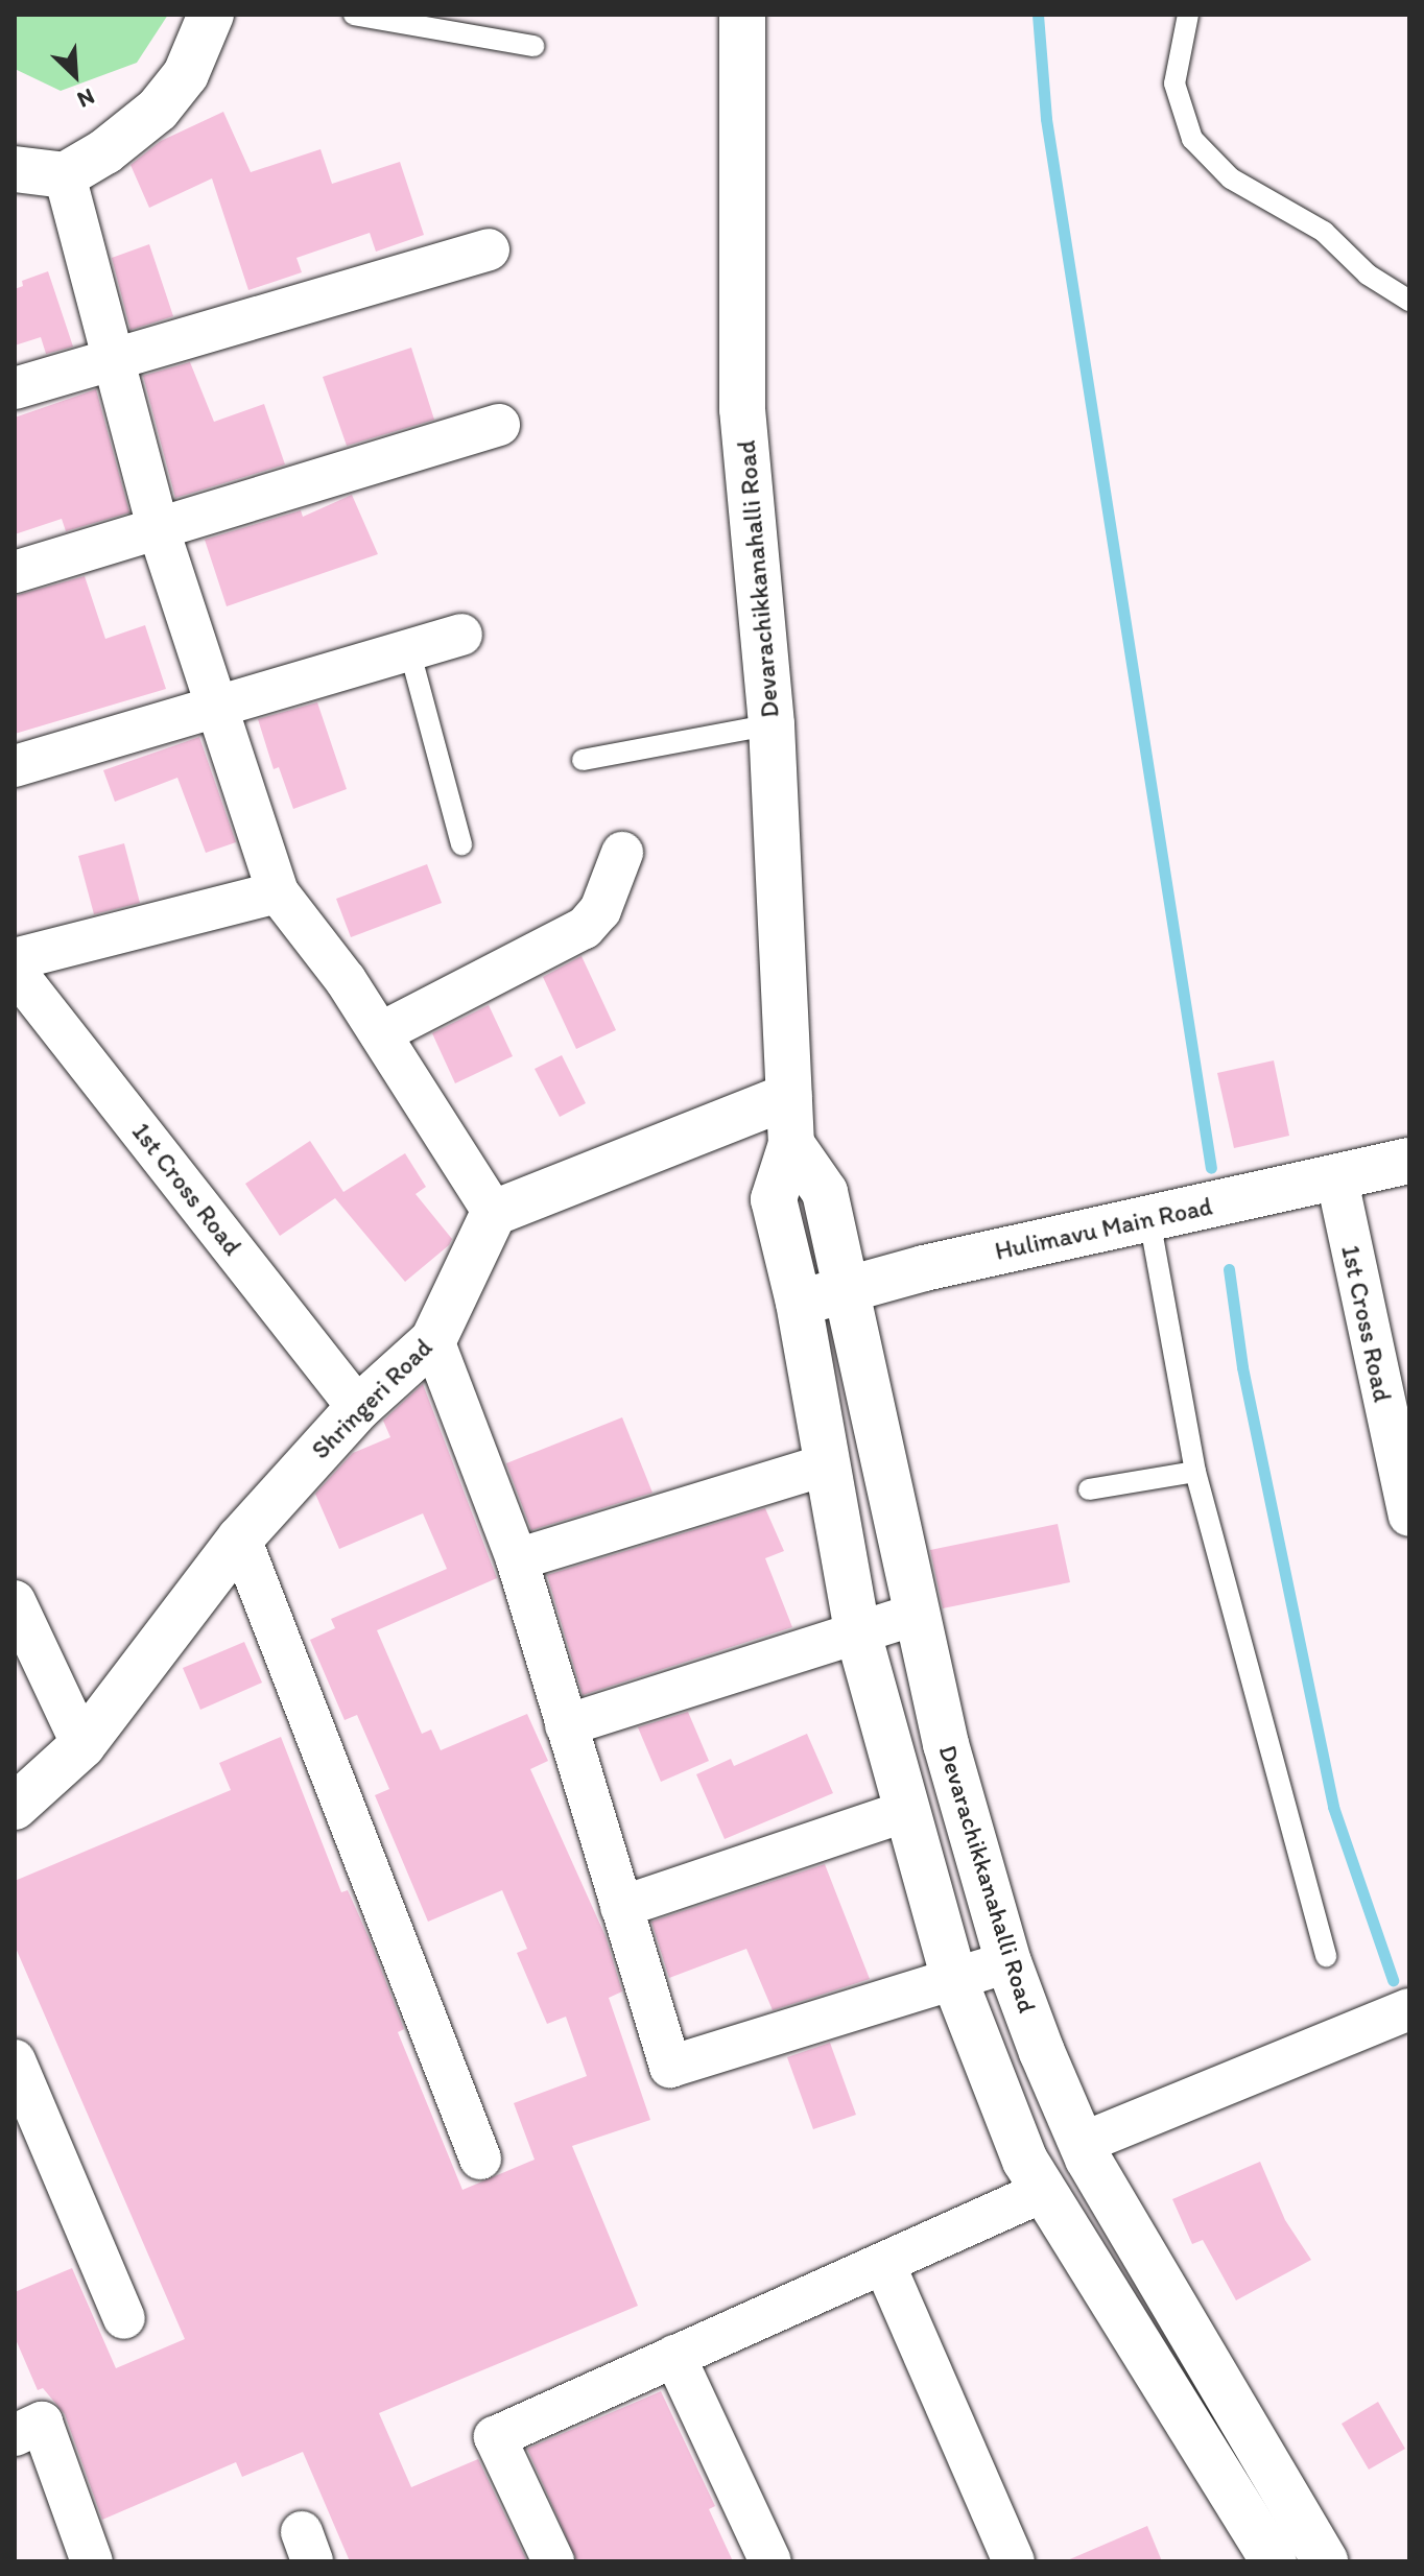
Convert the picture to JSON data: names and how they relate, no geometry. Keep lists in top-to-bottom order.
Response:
{
  "streets": {
    "main road": ["Devarachikkanahalli Road", "Hulimavu Main Road", "Shringeri Road"],
    "street": ["1st Cross Road"]
  },
  "crossings": [
    ["Devarachikkanahalli Road", "Hulimavu Main Road"],
    ["1st Cross Road", "Hulimavu Main Road"],
    ["1st Cross Road", "Shringeri Road"]
  ],
  "north": "bottom right"
}
